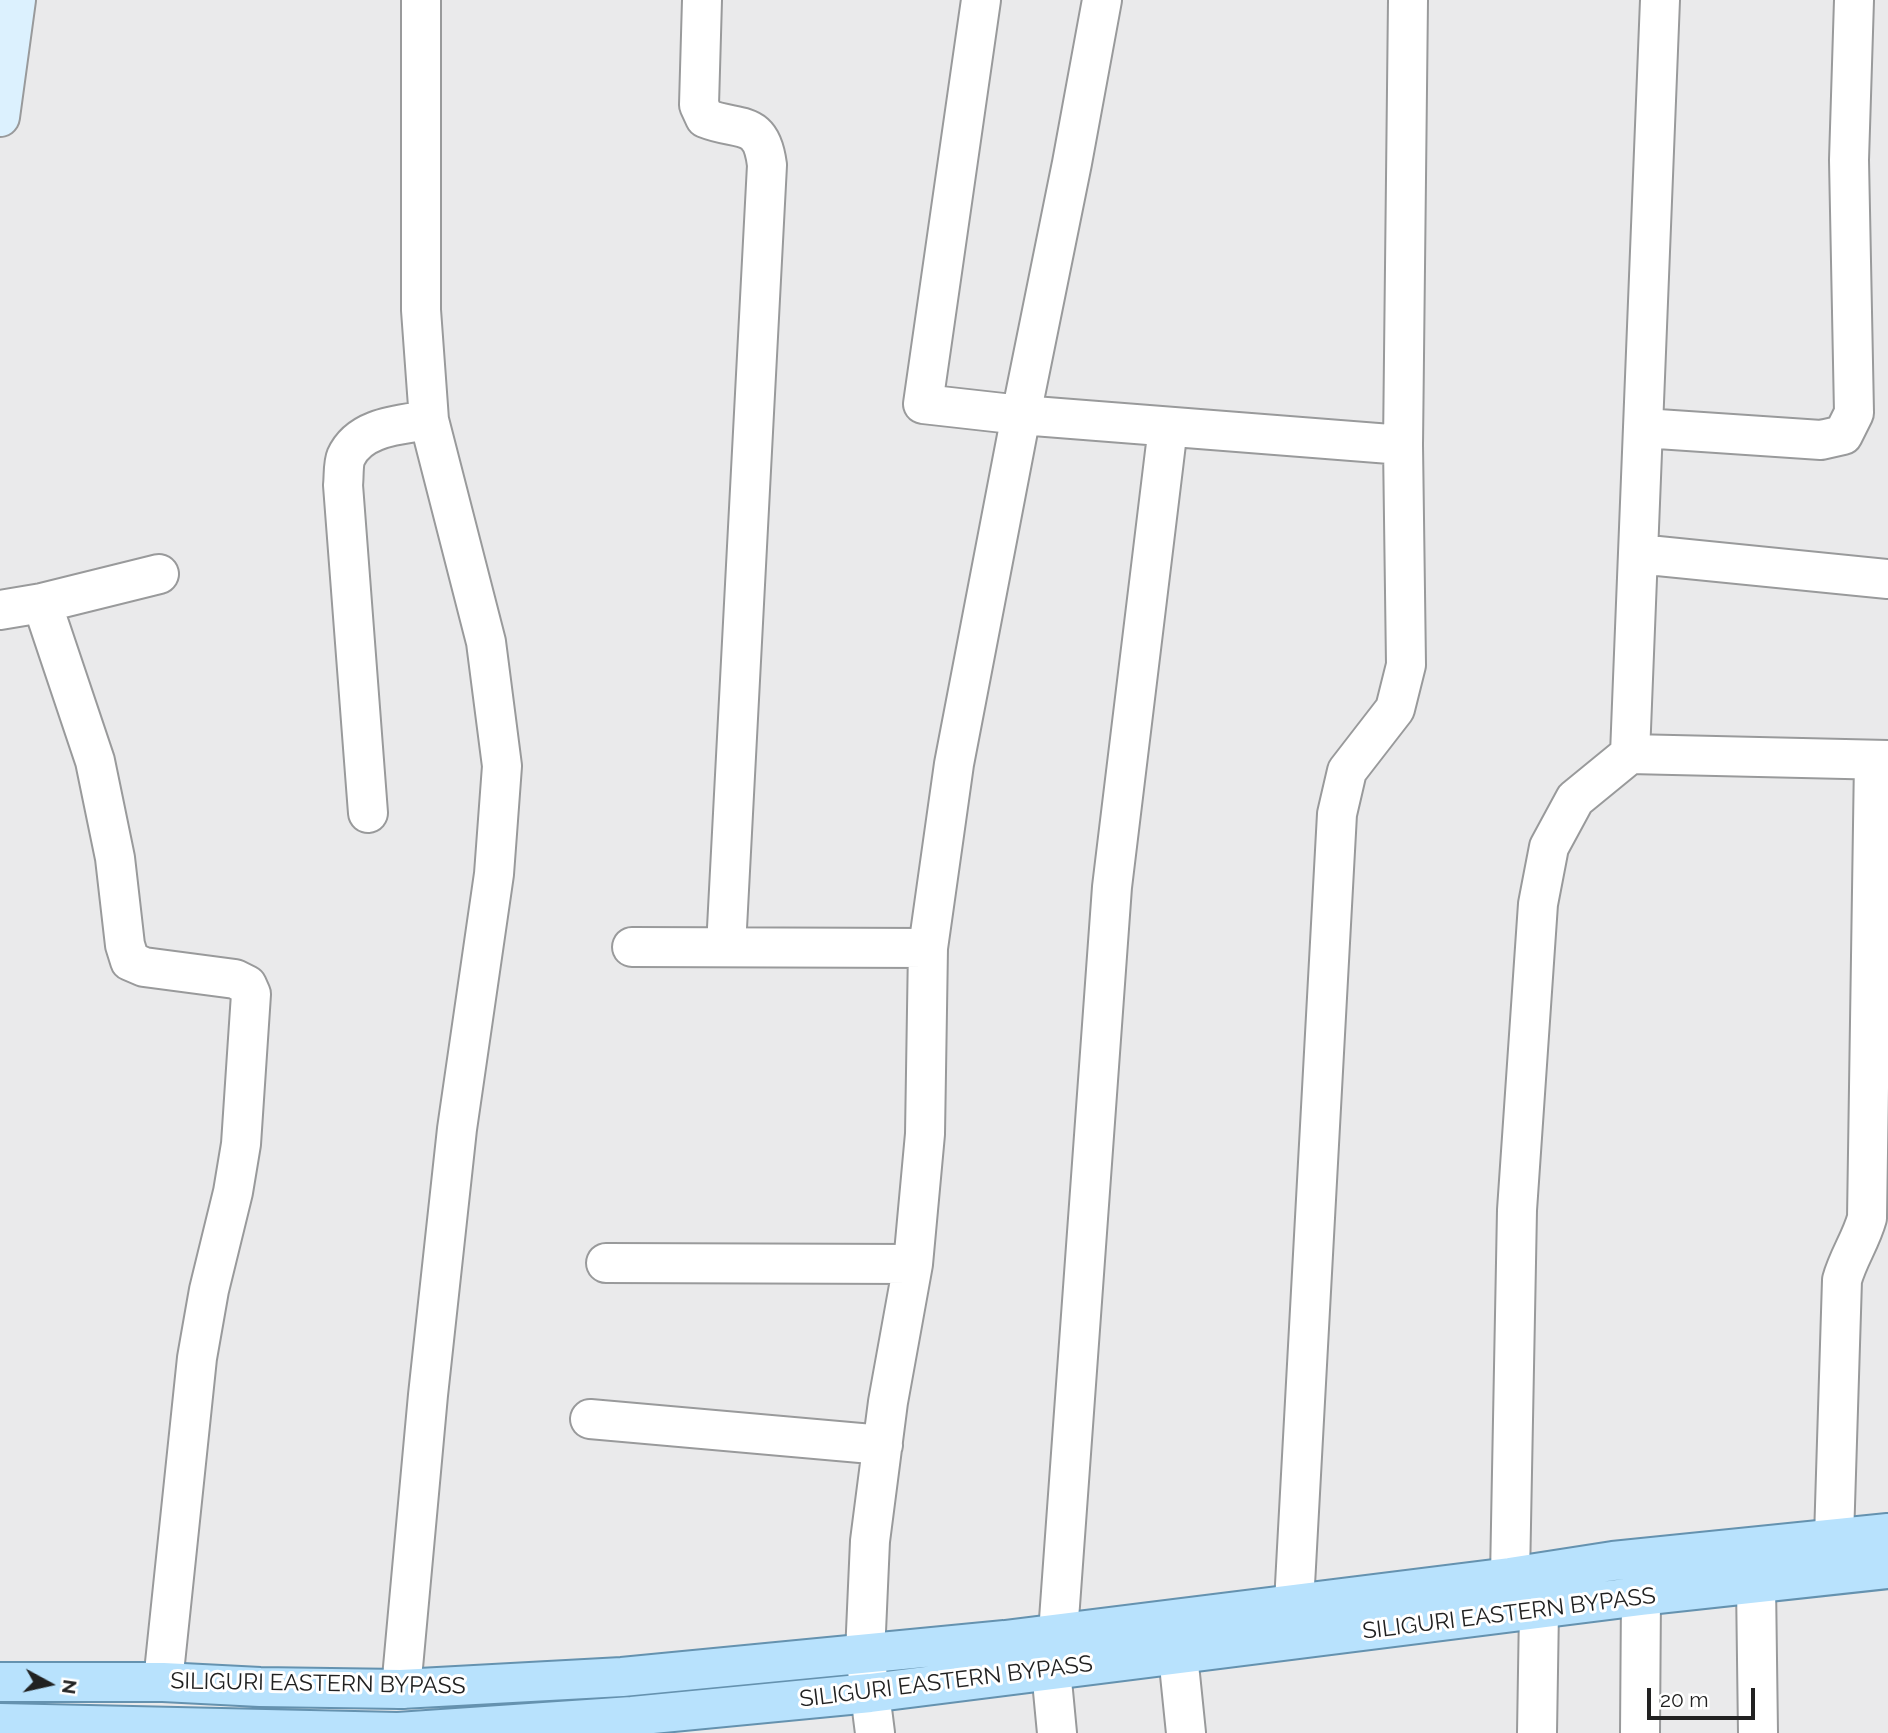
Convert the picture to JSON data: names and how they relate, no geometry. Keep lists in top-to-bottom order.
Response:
{
  "streets": {
    "main road": ["SILIGURI EASTERN BYPASS"]
  },
  "scale_bar": "20 m",
  "north": "right"
}
